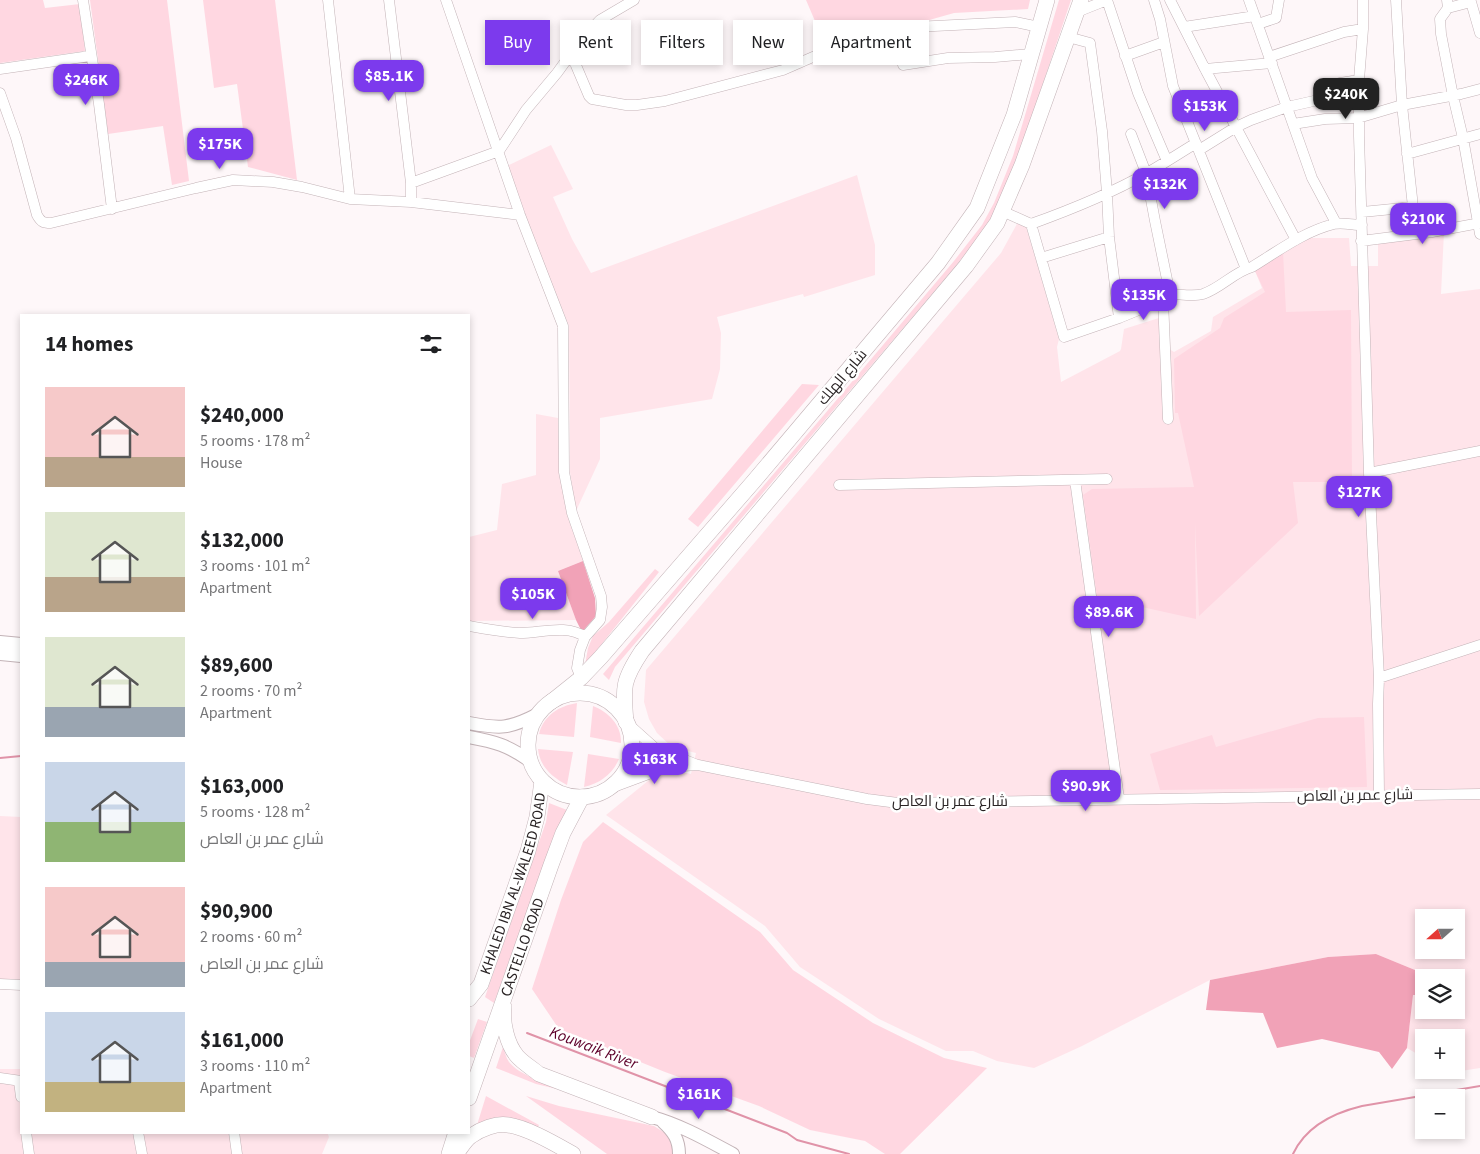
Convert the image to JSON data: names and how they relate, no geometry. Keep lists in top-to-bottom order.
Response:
{
  "streets": {
    "highway": ["شارع الهلك", "KHALED IBN AL-WALEED ROAD", "CASTELLO ROAD"],
    "street": ["شارع عمر بن العاص"]
  },
  "crossings": [
    ["شارع الهلك", "شارع عمر بن العاص"],
    ["شارع الهلك", "KHALED IBN AL-WALEED ROAD"],
    ["شارع الهلك", "CASTELLO ROAD"],
    ["شارع عمر بن العاص", "KHALED IBN AL-WALEED ROAD"],
    ["شارع عمر بن العاص", "CASTELLO ROAD"],
    ["KHALED IBN AL-WALEED ROAD", "CASTELLO ROAD"]
  ],
  "water": ["Kouwaik River"],
  "north": "left",
  "page": {
    "chip": [
      "Buy",
      "Rent",
      "Filters",
      "New",
      "Apartment"
    ],
    "price": [
      "$85.1K",
      "$246K",
      "$240K",
      "$153K",
      "$175K",
      "$132K",
      "$210K",
      "$135K",
      "$127K",
      "$105K",
      "$89.6K",
      "$163K",
      "$90.9K",
      "$161K"
    ],
    "heading": "14 homes",
    "list": [
      {
        "name": "$240,000",
        "note": "5 rooms · 178 m² · House"
      },
      {
        "name": "$132,000",
        "note": "3 rooms · 101 m² · Apartment"
      },
      {
        "name": "$89,600",
        "note": "2 rooms · 70 m² · Apartment"
      },
      {
        "name": "$163,000",
        "note": "5 rooms · 128 m² · شارع عمر بن العاص"
      },
      {
        "name": "$90,900",
        "note": "2 rooms · 60 m² · شارع عمر بن العاص"
      },
      {
        "name": "$161,000",
        "note": "3 rooms · 110 m² · Apartment"
      }
    ],
    "map_buttons": ["+", "−"]
  }
}
